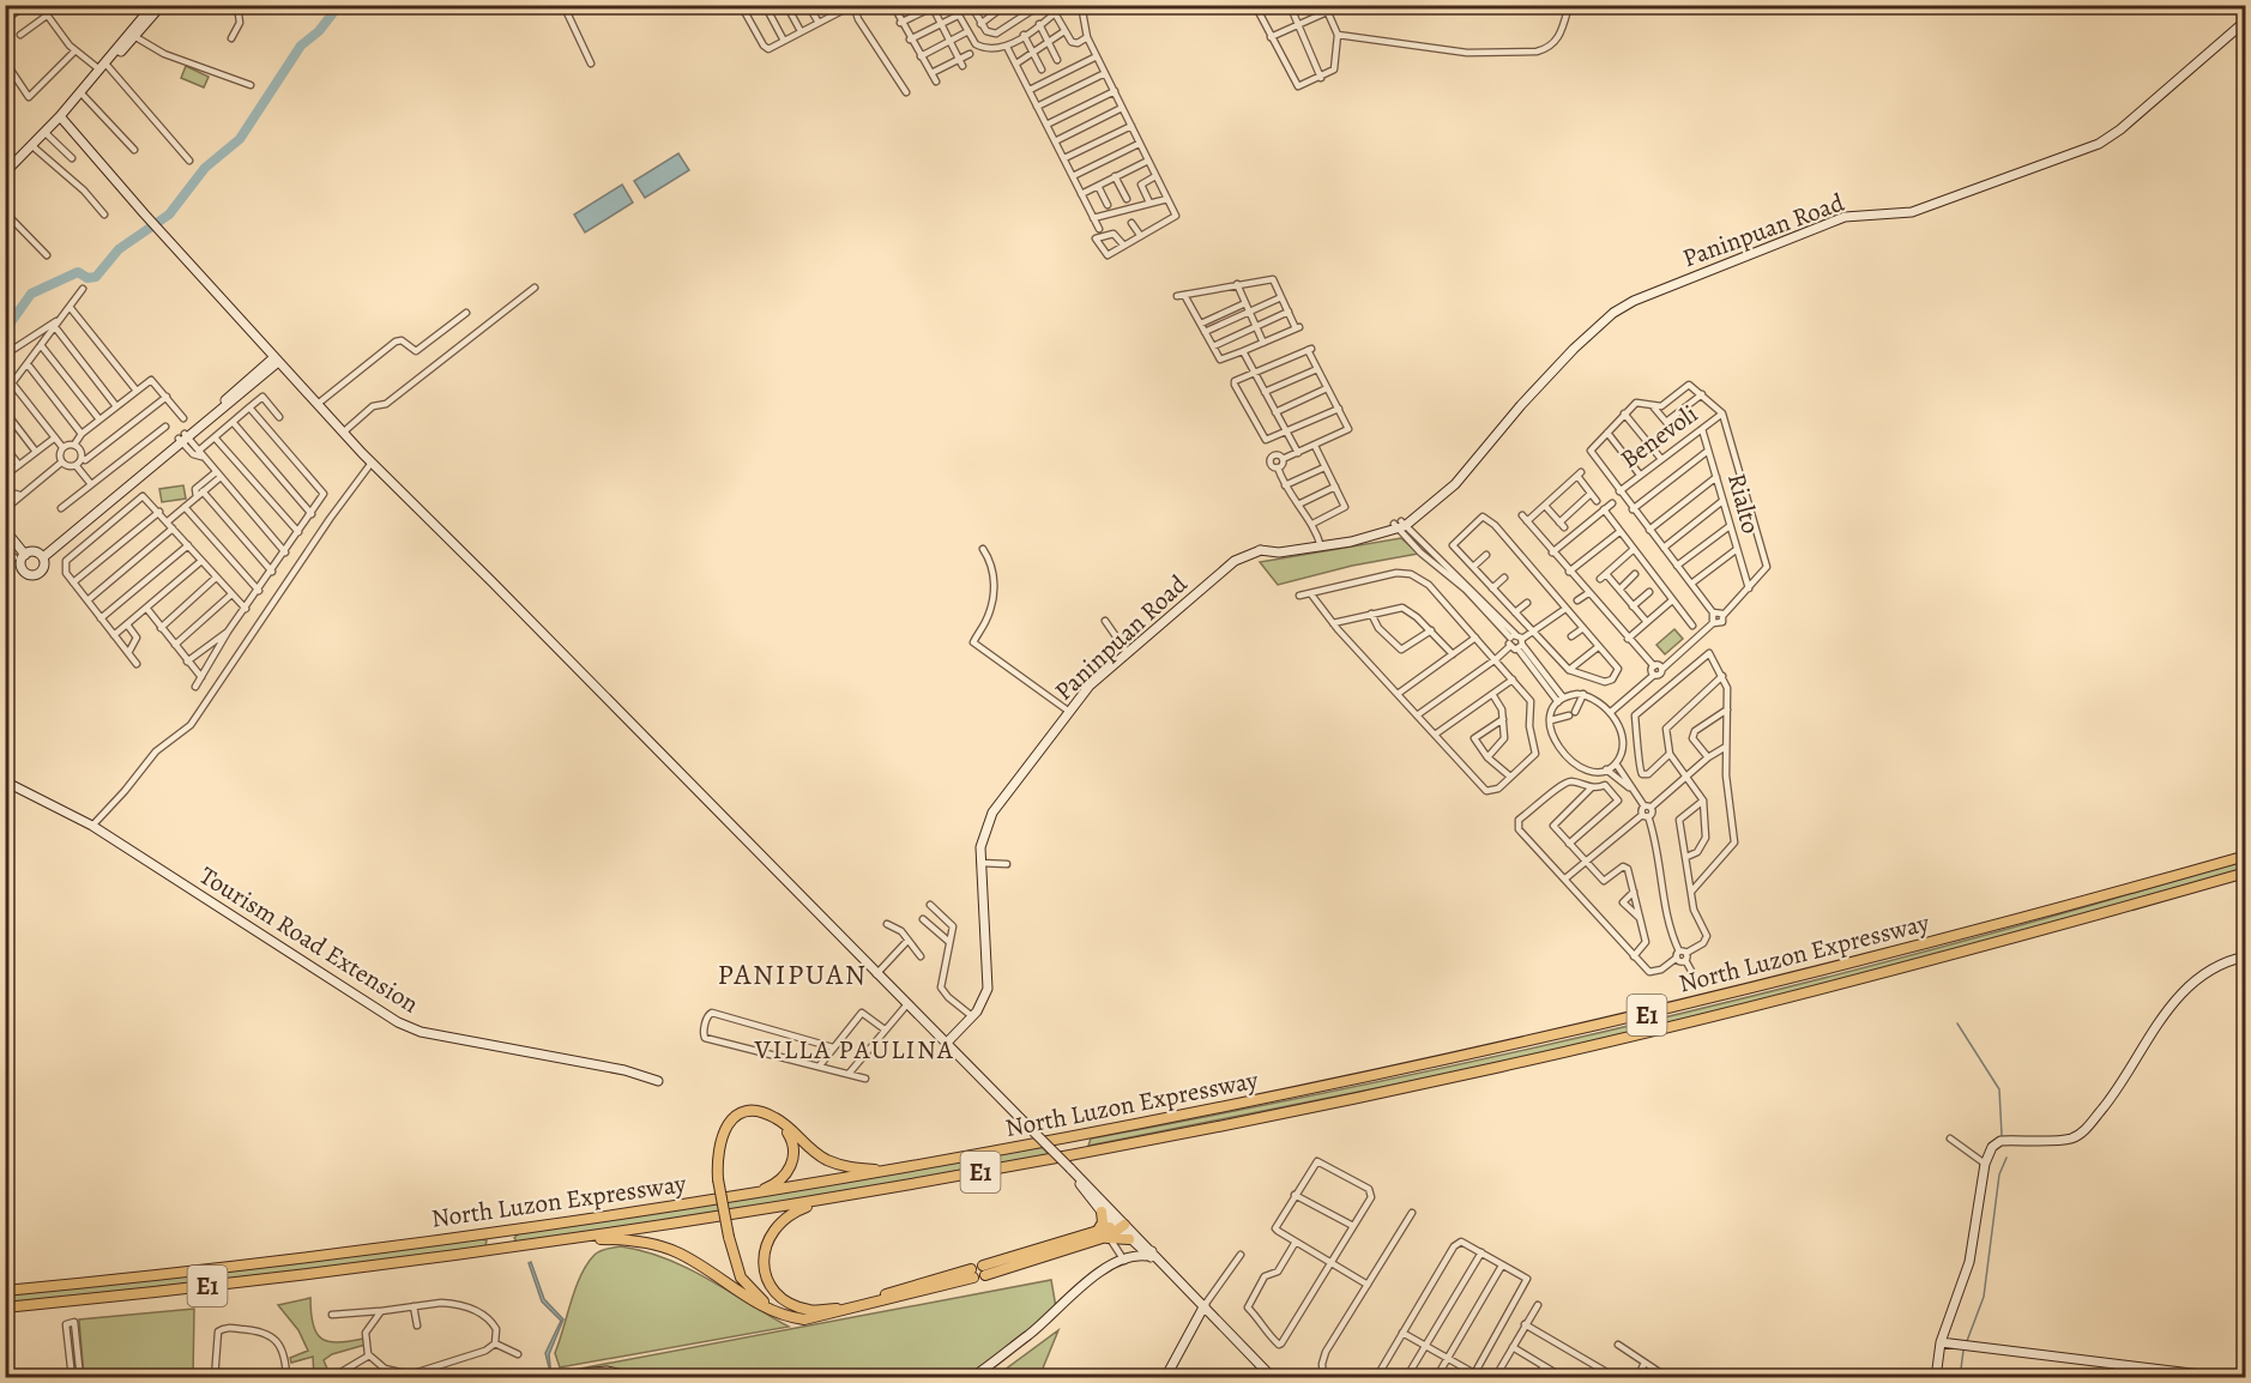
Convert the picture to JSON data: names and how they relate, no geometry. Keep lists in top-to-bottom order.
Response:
{
  "streets": {
    "highway": ["North Luzon Expressway", "E1"],
    "main road": ["Paninpuan Road", "Tourism Road Extension"],
    "street": ["Benevoli", "Rialto"]
  },
  "crossings": [
    ["Benevoli", "Rialto"]
  ],
  "districts": ["PANIPUAN", "VILLA PAULINA"]
}
